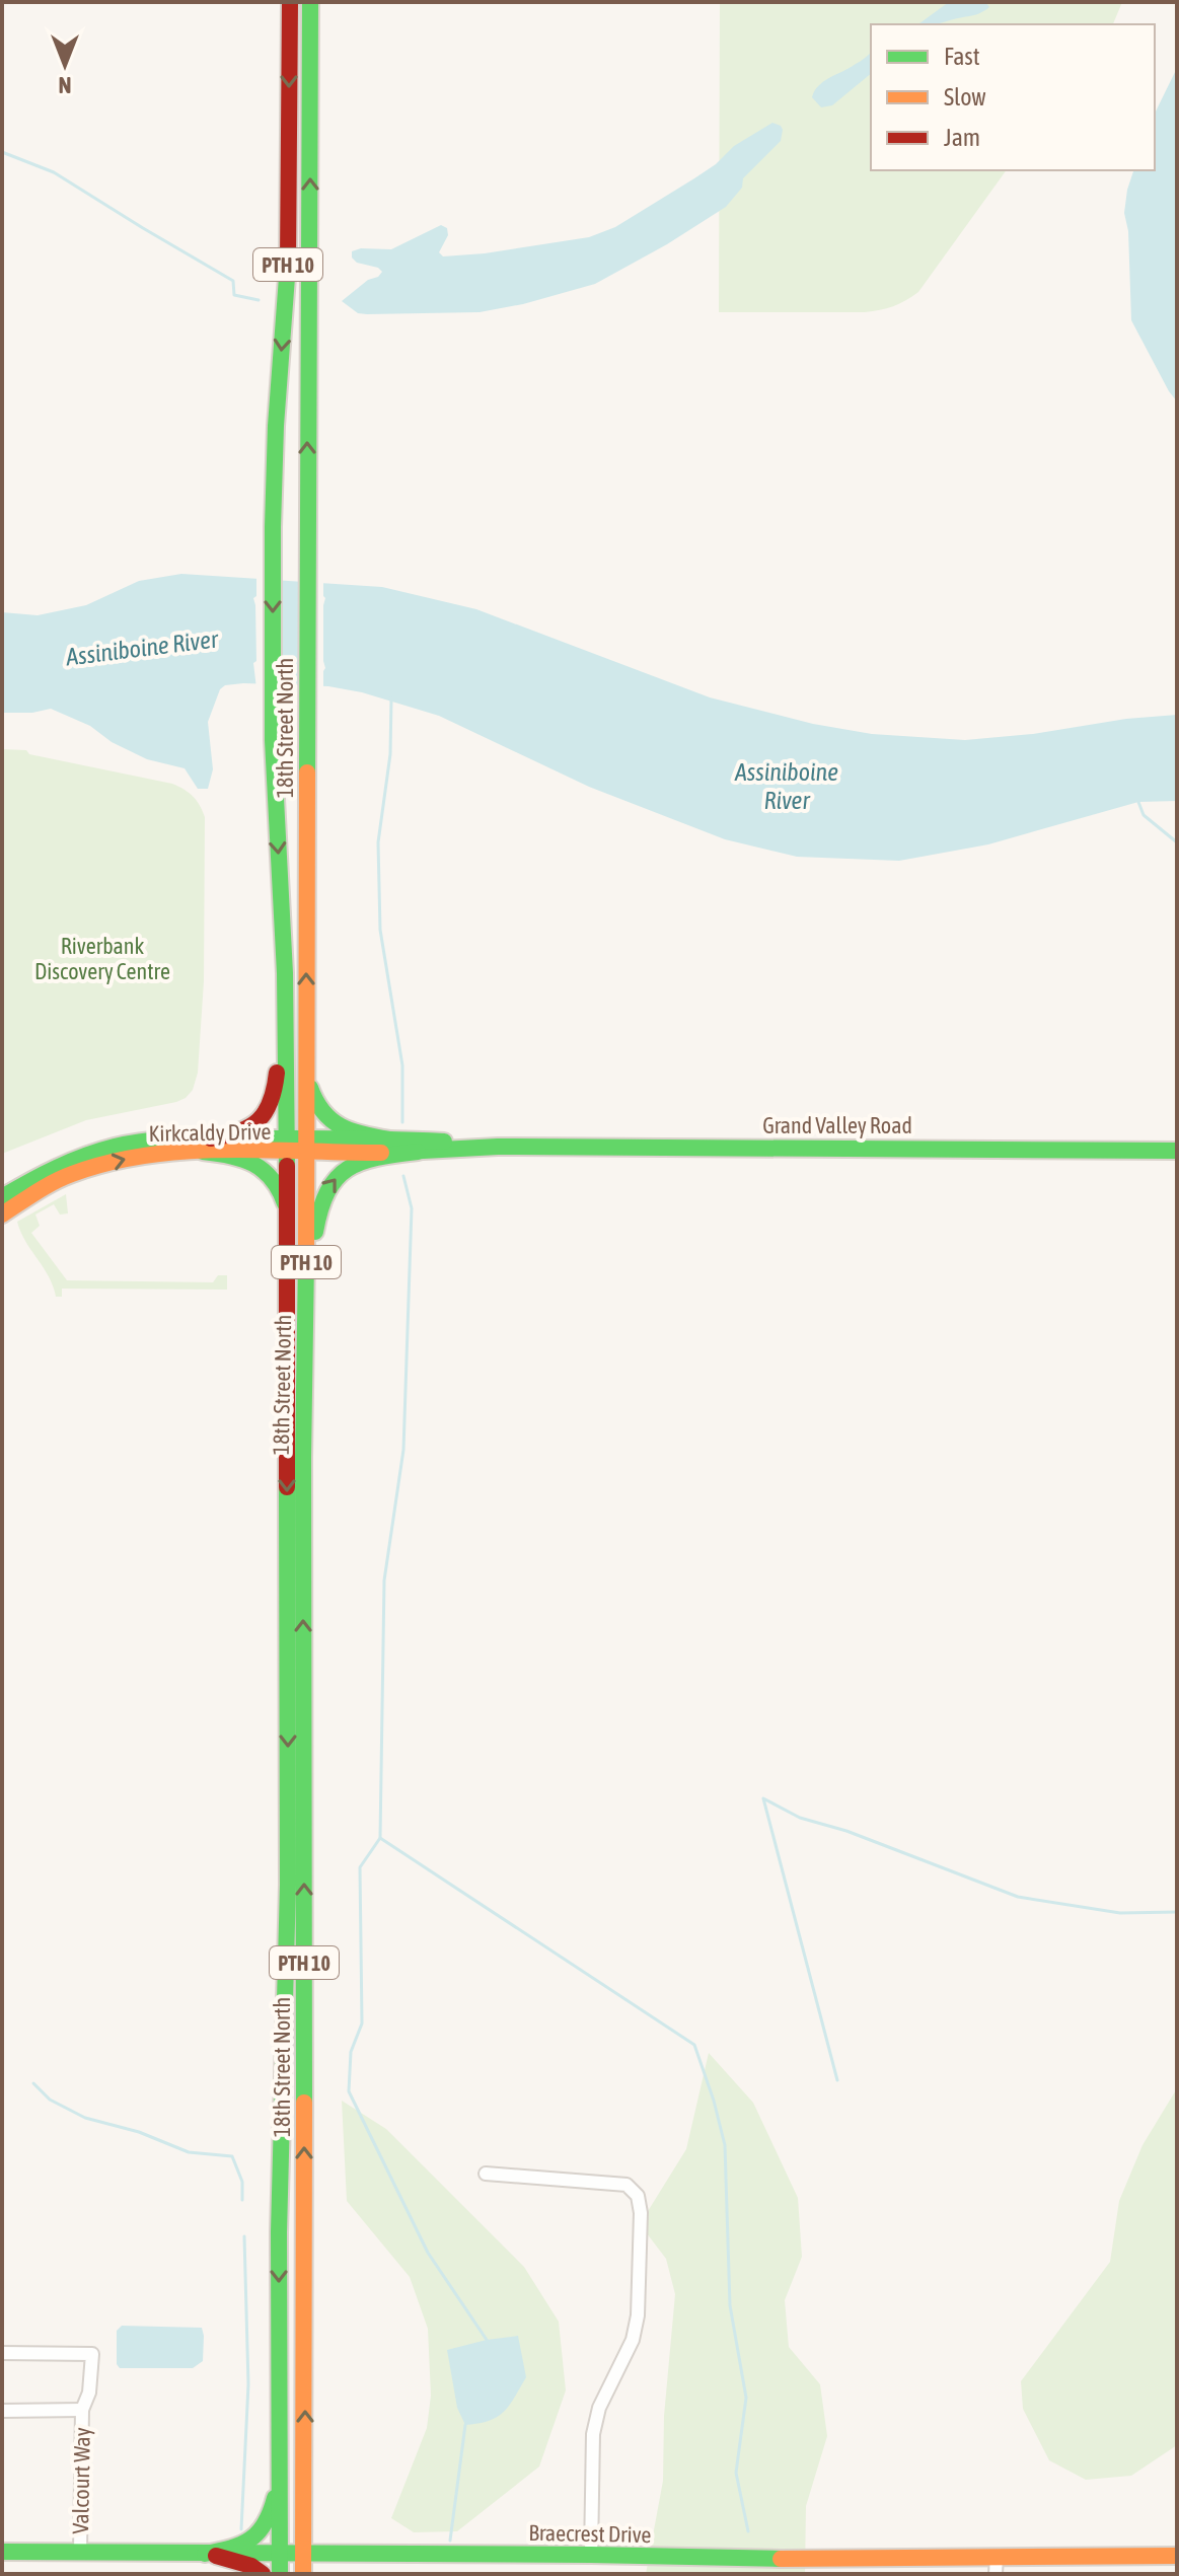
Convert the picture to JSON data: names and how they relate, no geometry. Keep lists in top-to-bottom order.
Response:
{
  "streets": {
    "main road": [
      "PTH 10",
      "18th Street North",
      "Grand Valley Road",
      "Kirkcaldy Drive",
      "Braecrest Drive"
    ],
    "street": ["Valcourt Way"]
  },
  "crossings": [
    ["18th Street North", "Grand Valley Road"],
    ["18th Street North", "Kirkcaldy Drive"],
    ["18th Street North", "Braecrest Drive"],
    ["Grand Valley Road", "Kirkcaldy Drive"],
    ["Valcourt Way", "Braecrest Drive"]
  ],
  "water": ["Assiniboine River"],
  "parks": ["Riverbank Discovery Centre"],
  "legend": ["Fast", "Slow", "Jam"],
  "north": "bottom"
}
